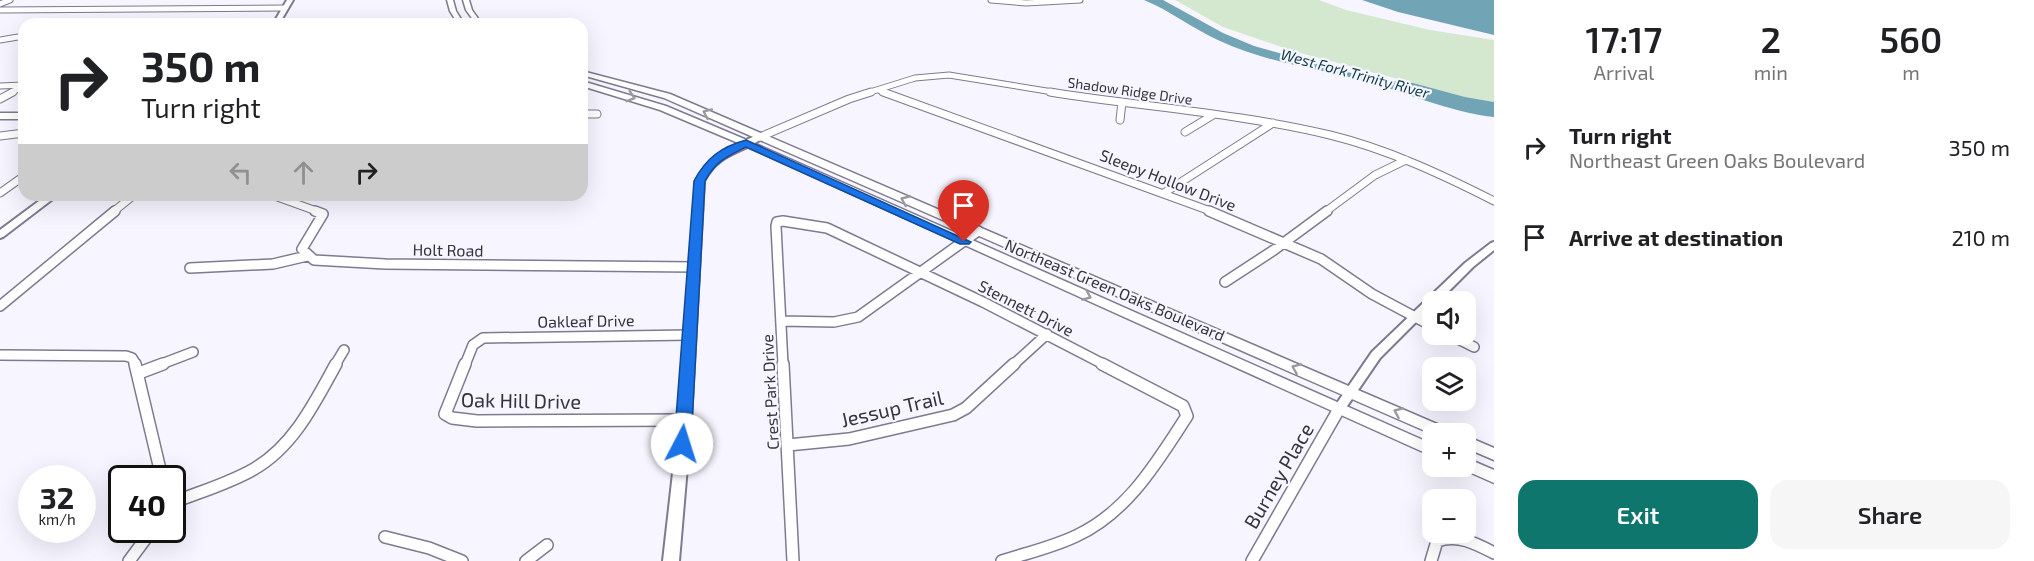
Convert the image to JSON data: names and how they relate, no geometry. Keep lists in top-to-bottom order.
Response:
{
  "streets": {
    "main road": ["Northeast Green Oaks Boulevard"],
    "street": [
      "Shadow Ridge Drive",
      "Sleepy Hollow Drive",
      "Holt Road",
      "Stennett Drive",
      "Oakleaf Drive",
      "Crest Park Drive",
      "Oak Hill Drive",
      "Jessup Trail",
      "Burney Place"
    ]
  },
  "crossings": [
    ["Shadow Ridge Drive", "Sleepy Hollow Drive"],
    ["Shadow Ridge Drive", "Northeast Green Oaks Boulevard"],
    ["Northeast Green Oaks Boulevard", "Burney Place"],
    ["Stennett Drive", "Crest Park Drive"],
    ["Stennett Drive", "Jessup Trail"],
    ["Oakleaf Drive", "Oak Hill Drive"],
    ["Crest Park Drive", "Jessup Trail"]
  ],
  "water": ["West Fork Trinity River"],
  "page": {
    "eta": [
      "17:17",
      "Arrival",
      "2",
      "min",
      "560",
      "m"
    ],
    "turn": ["350 m", "Turn right"],
    "list": [
      {
        "name": "Turn right",
        "note": "Northeast Green Oaks Boulevard",
        "value": "350 m"
      },
      {
        "name": "Arrive at destination",
        "value": "210 m"
      }
    ],
    "map_buttons": ["+", "−"],
    "speed": "32 km/h",
    "limit": "40",
    "buttons": ["Exit", "Share"]
  }
}
